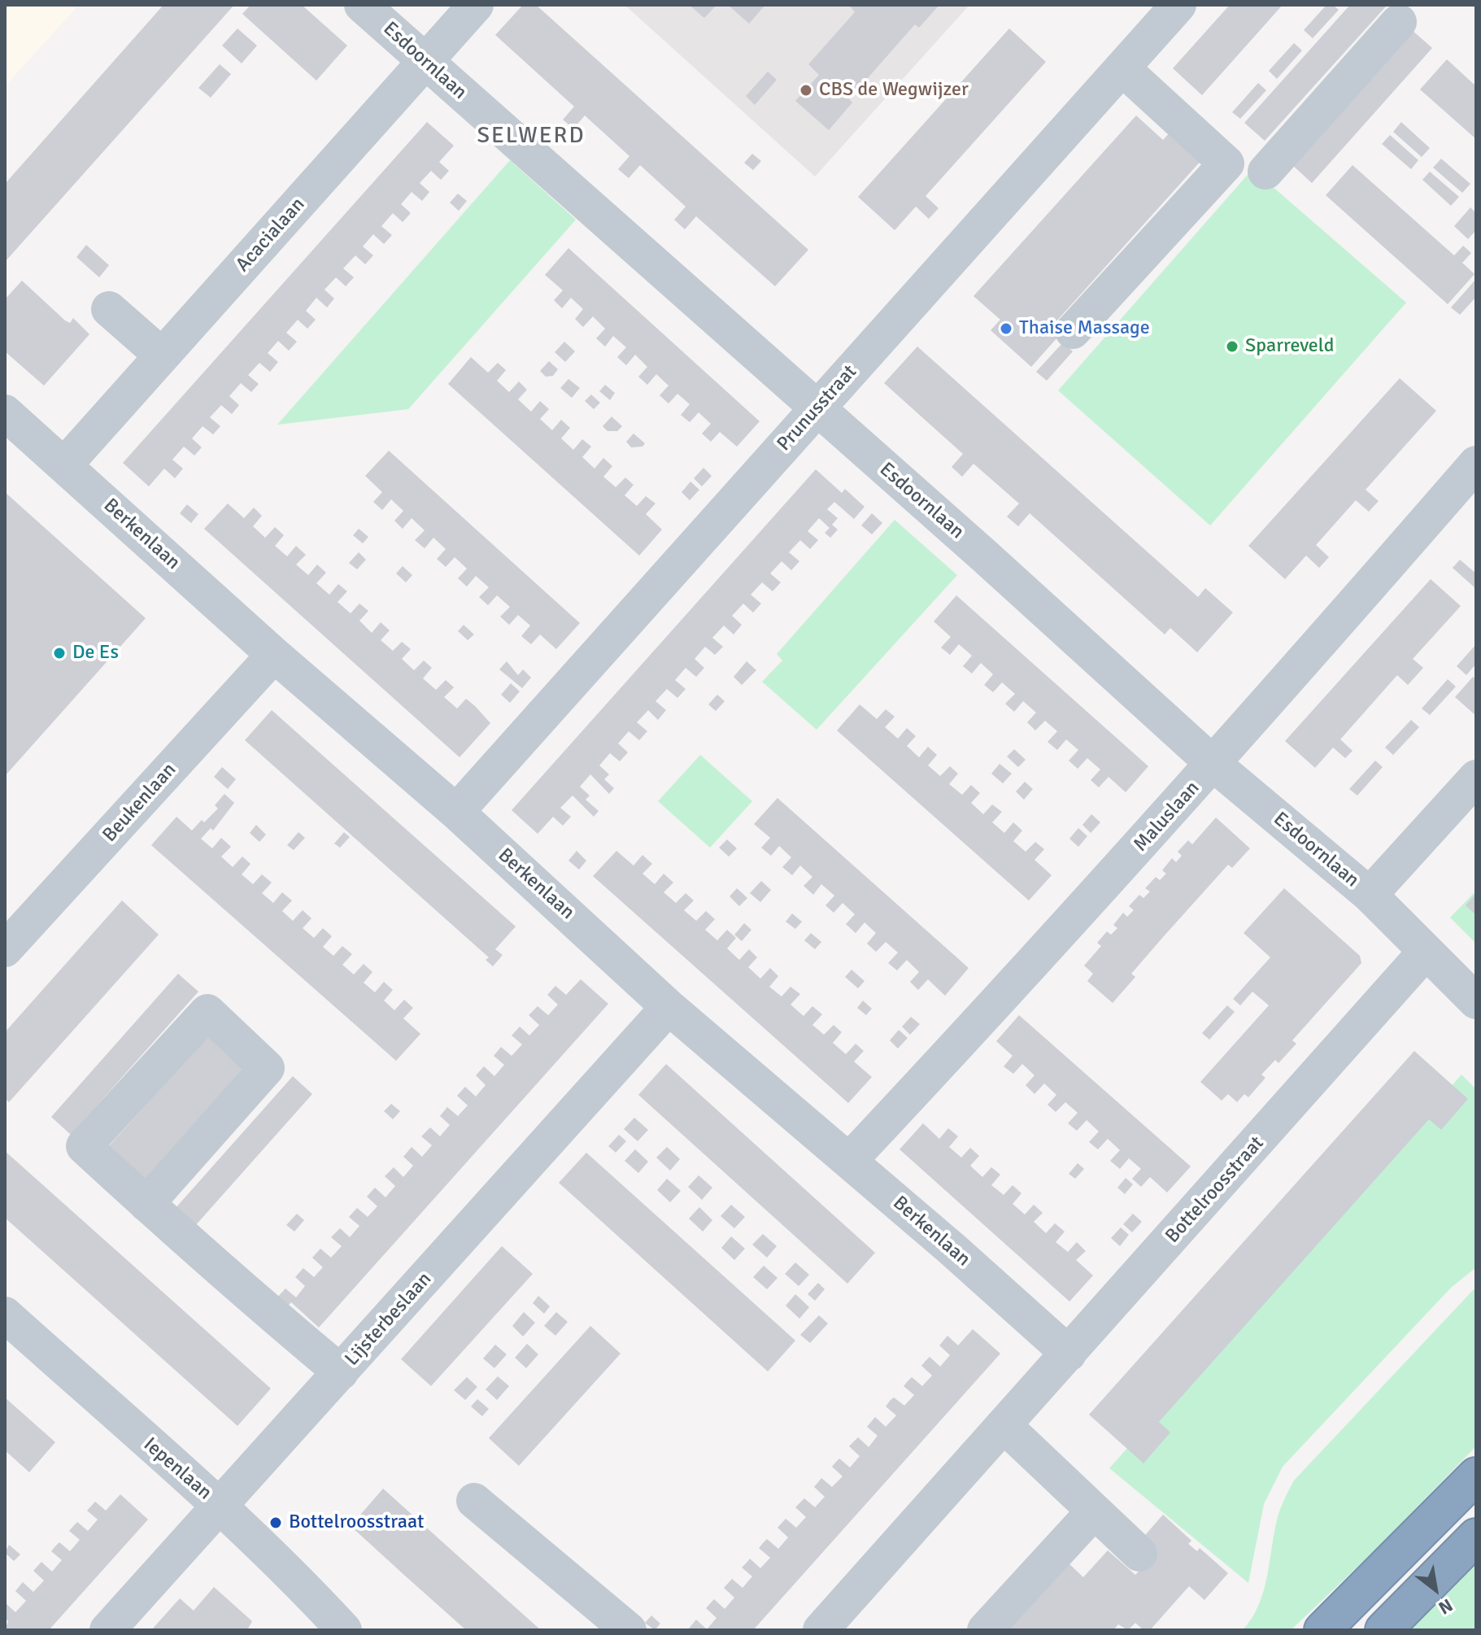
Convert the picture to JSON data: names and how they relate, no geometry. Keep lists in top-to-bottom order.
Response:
{
  "streets": {
    "street": [
      "Esdoornlaan",
      "Acacialaan",
      "Prunusstraat",
      "Berkenlaan",
      "Beukenlaan",
      "Maluslaan",
      "Bottelroosstraat",
      "Lijsterbeslaan",
      "Iepenlaan"
    ]
  },
  "crossings": [
    ["Esdoornlaan", "Acacialaan"],
    ["Esdoornlaan", "Prunusstraat"],
    ["Esdoornlaan", "Maluslaan"],
    ["Esdoornlaan", "Bottelroosstraat"],
    ["Acacialaan", "Berkenlaan"],
    ["Prunusstraat", "Berkenlaan"],
    ["Berkenlaan", "Beukenlaan"],
    ["Berkenlaan", "Maluslaan"],
    ["Berkenlaan", "Bottelroosstraat"],
    ["Berkenlaan", "Lijsterbeslaan"],
    ["Lijsterbeslaan", "Iepenlaan"]
  ],
  "districts": ["SELWERD"],
  "places": [
    "CBS de Wegwijzer",
    "Thaise Massage",
    "Sparreveld",
    "De Es",
    "Bottelroosstraat"
  ],
  "north": "bottom right"
}
